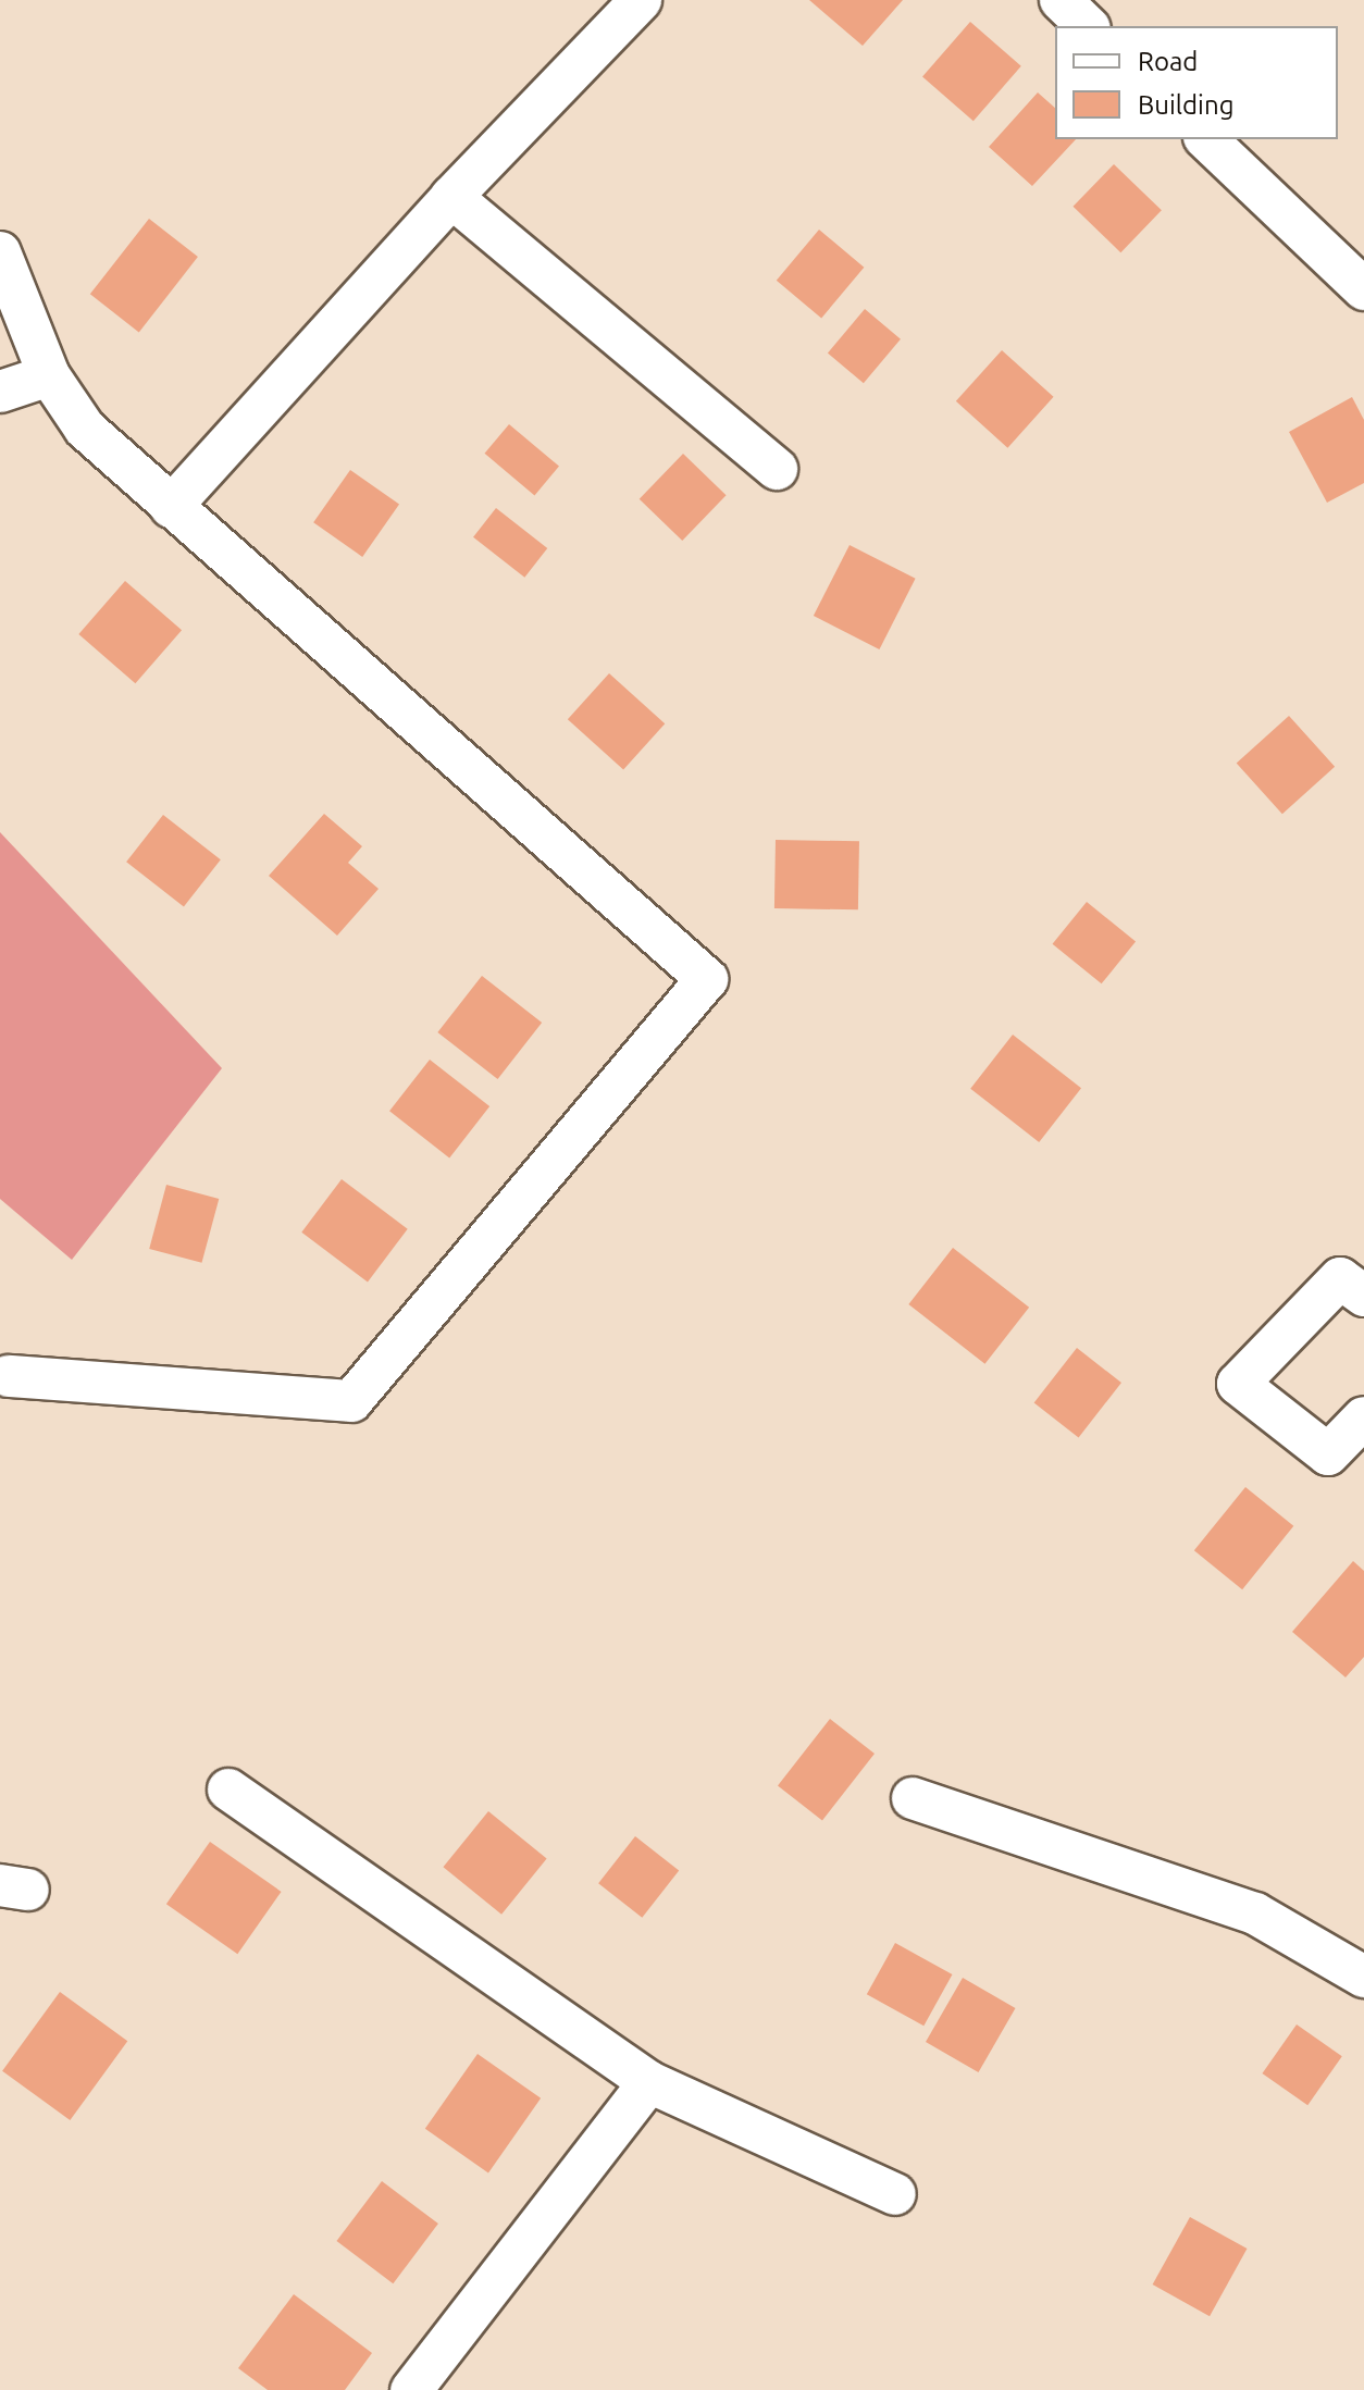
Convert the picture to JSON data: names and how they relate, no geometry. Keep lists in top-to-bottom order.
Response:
{
  "legend": ["Road", "Building"]
}
